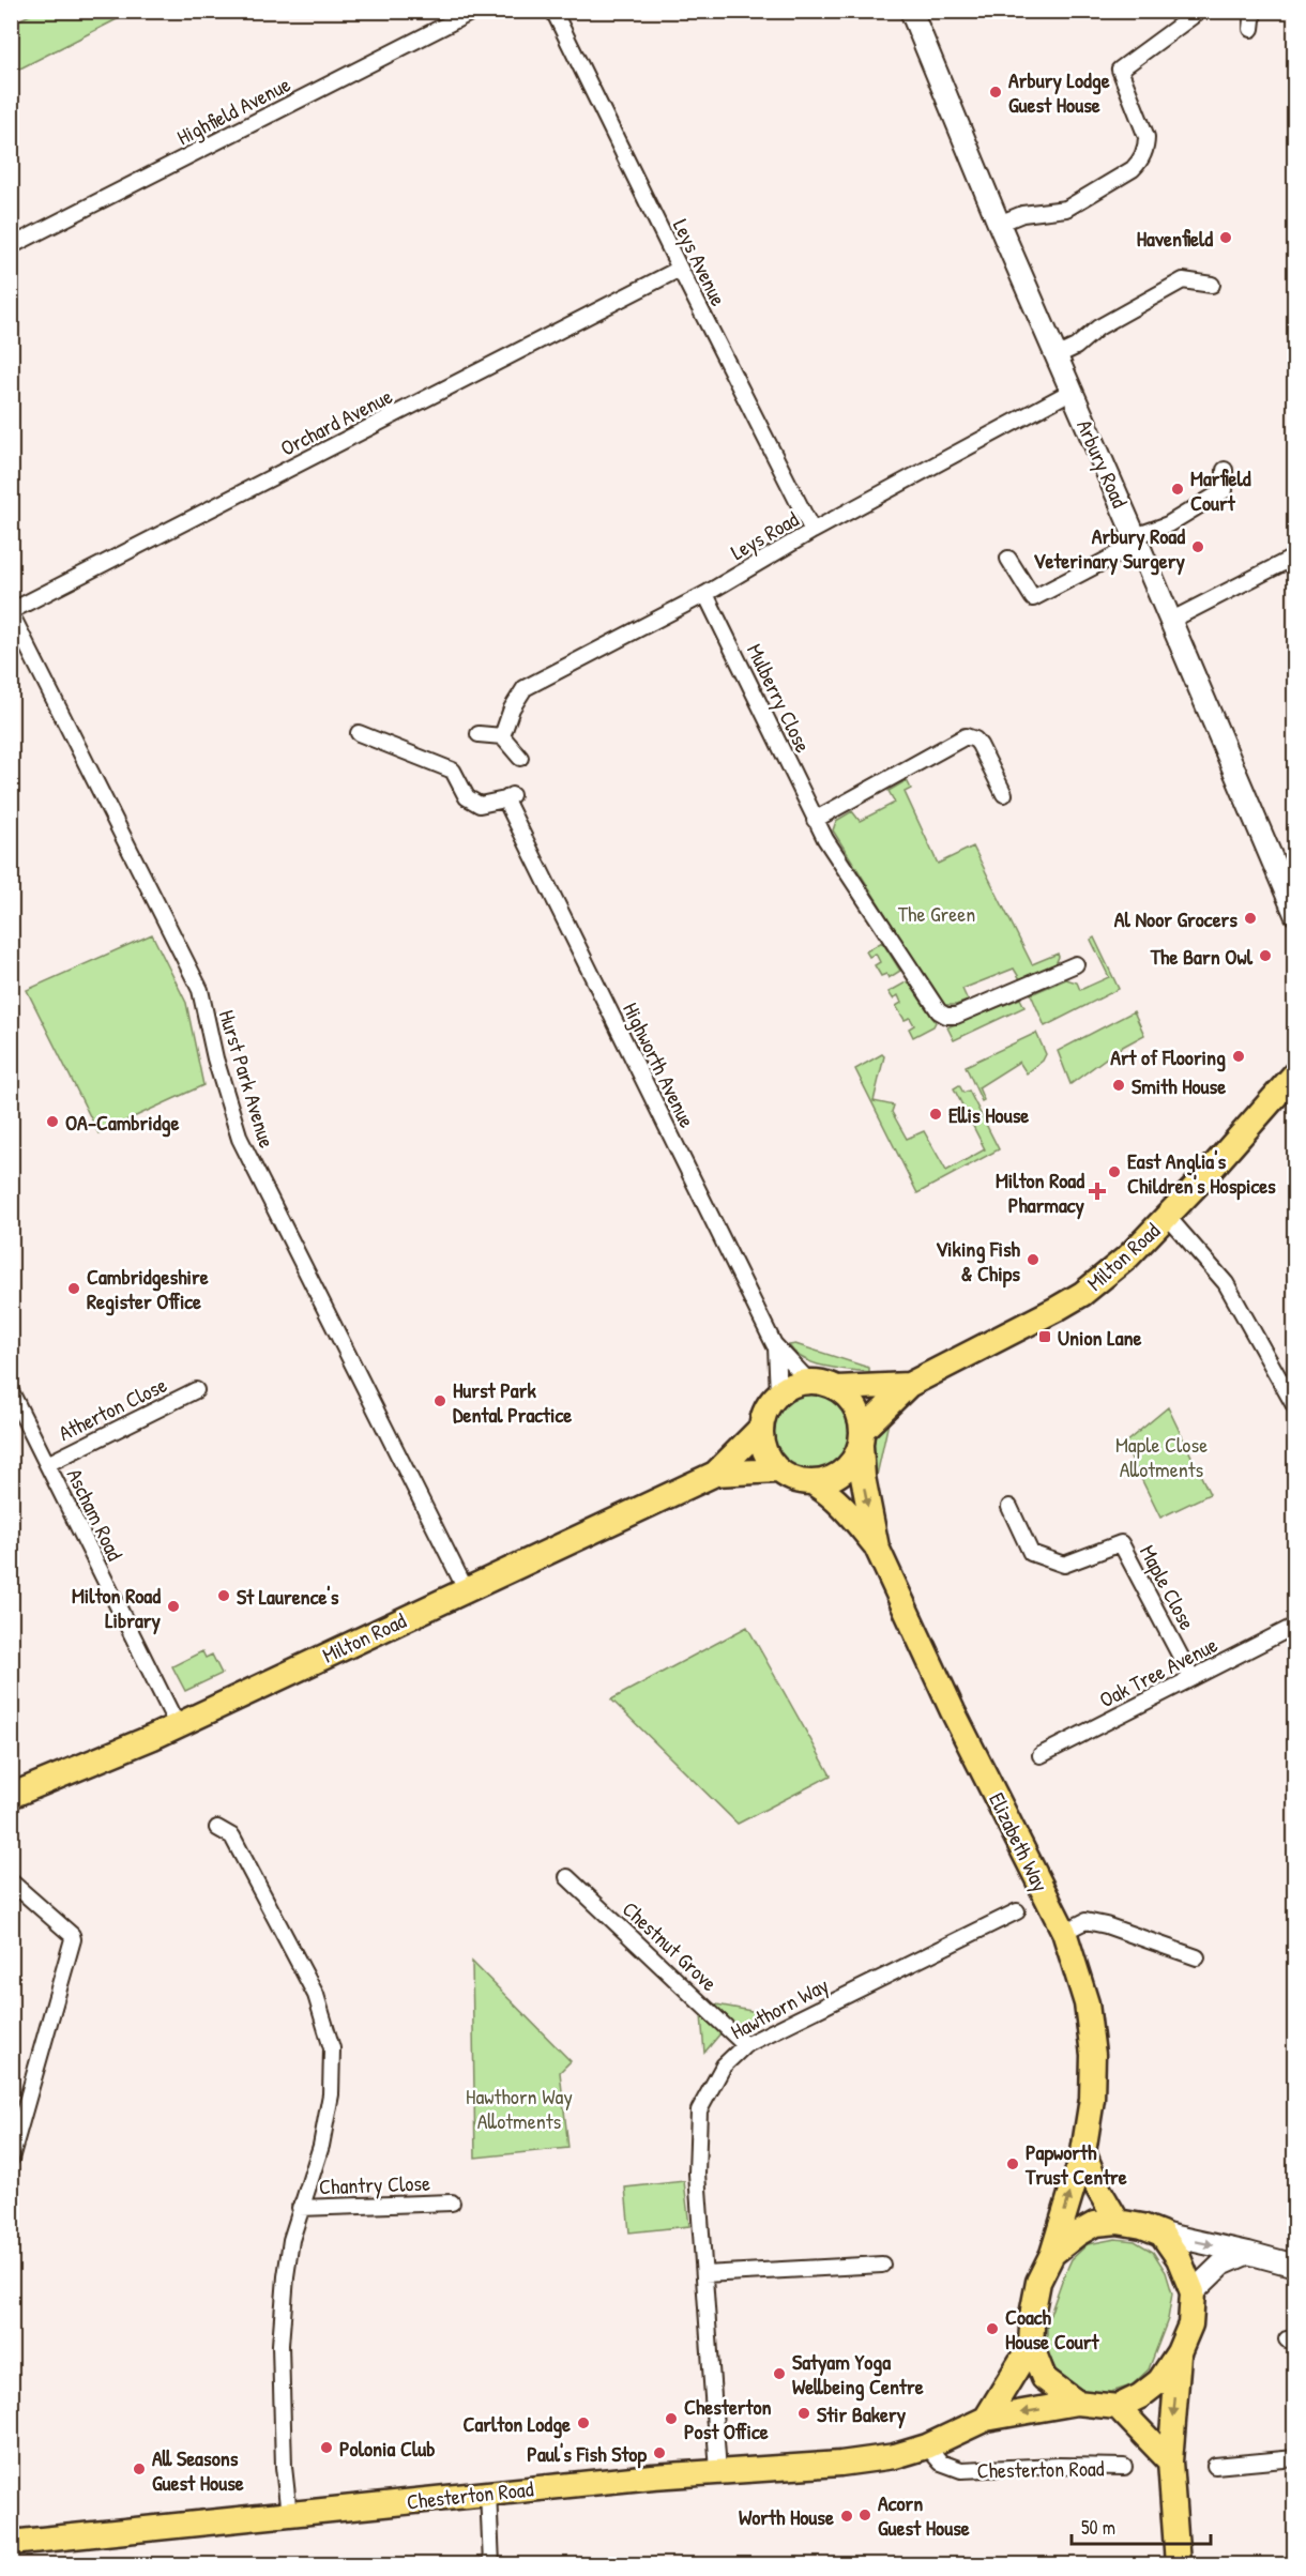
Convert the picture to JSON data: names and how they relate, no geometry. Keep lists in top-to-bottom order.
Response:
{
  "streets": {
    "main road": ["Milton Road", "Elizabeth Way", "Chesterton Road"],
    "street": [
      "Highfield Avenue",
      "Leys Avenue",
      "Orchard Avenue",
      "Arbury Road",
      "Leys Road",
      "Mulberry Close",
      "Highworth Avenue",
      "Hurst Park Avenue",
      "Atherton Close",
      "Ascham Road",
      "Maple Close",
      "Oak Tree Avenue",
      "Chestnut Grove",
      "Hawthorn Way",
      "Chantry Close"
    ]
  },
  "crossings": [
    ["Leys Avenue", "Orchard Avenue"],
    ["Leys Avenue", "Leys Road"],
    ["Orchard Avenue", "Hurst Park Avenue"],
    ["Arbury Road", "Leys Road"],
    ["Leys Road", "Mulberry Close"],
    ["Highworth Avenue", "Milton Road"],
    ["Highworth Avenue", "Elizabeth Way"],
    ["Hurst Park Avenue", "Milton Road"],
    ["Milton Road", "Ascham Road"],
    ["Milton Road", "Elizabeth Way"],
    ["Atherton Close", "Ascham Road"],
    ["Maple Close", "Oak Tree Avenue"],
    ["Elizabeth Way", "Chesterton Road"],
    ["Chestnut Grove", "Hawthorn Way"],
    ["Hawthorn Way", "Chesterton Road"]
  ],
  "parks": ["The Green", "Maple Close Allotments", "Hawthorn Way Allotments"],
  "places": {
    "other": [
      "Arbury Lodge Guest House",
      "Havenfield",
      "Marfield Court",
      "Arbury Road Veterinary Surgery",
      "Al Noor Grocers",
      "The Barn Owl",
      "Art of Flooring",
      "Smith House",
      "Ellis House",
      "OA-Cambridge",
      "East Anglia's Children's Hospices",
      "Viking Fish & Chips",
      "Cambridgeshire Register Office",
      "Hurst Park Dental Practice",
      "St Laurence's",
      "Milton Road Library",
      "Papworth Trust Centre",
      "Coach House Court",
      "Satyam Yoga Wellbeing Centre",
      "Stir Bakery",
      "Chesterton Post Office",
      "Carlton Lodge",
      "Polonia Club",
      "Paul's Fish Stop",
      "All Seasons Guest House",
      "Acorn Guest House",
      "Worth House"
    ],
    "health": ["Milton Road Pharmacy"],
    "transit": ["Union Lane"]
  },
  "scale_bar": "50 m"
}
